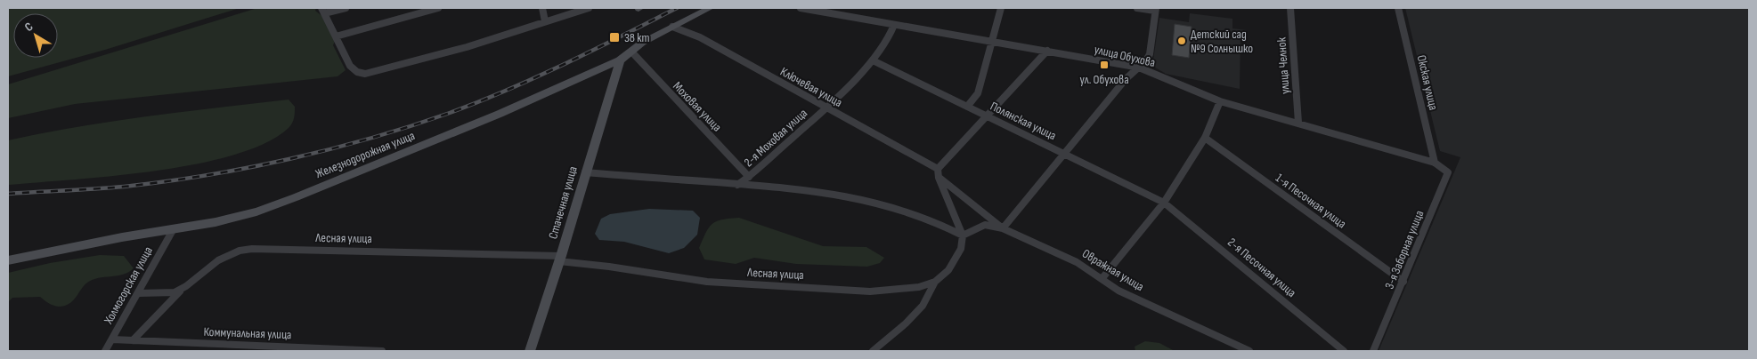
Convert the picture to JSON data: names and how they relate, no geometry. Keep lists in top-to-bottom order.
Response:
{
  "streets": {
    "street": [
      "улица Обухова",
      "улица Челнок",
      "Окская улица",
      "Ключевая улица",
      "Моховая улица",
      "Полянская улица",
      "2-я Моховая улица",
      "Железнодорожная улица",
      "1-я Песочная улица",
      "Стачечная улица",
      "Лесная улица",
      "3-я Заборная улица",
      "2-я Песочная улица",
      "Овражная улица",
      "Холмогорская улица",
      "Коммунальная улица"
    ]
  },
  "crossings": [
    ["улица Обухова", "улица Челнок"],
    ["улица Обухова", "Окская улица"],
    ["улица Обухова", "2-я Моховая улица"],
    ["улица Обухова", "3-я Заборная улица"],
    ["Окская улица", "3-я Заборная улица"],
    ["Ключевая улица", "2-я Моховая улица"],
    ["Ключевая улица", "Железнодорожная улица"],
    ["Моховая улица", "2-я Моховая улица"],
    ["Моховая улица", "Железнодорожная улица"],
    ["Полянская улица", "2-я Моховая улица"],
    ["Полянская улица", "2-я Песочная улица"],
    ["Железнодорожная улица", "Стачечная улица"],
    ["Железнодорожная улица", "Холмогорская улица"],
    ["1-я Песочная улица", "3-я Заборная улица"],
    ["Стачечная улица", "Лесная улица"],
    ["Лесная улица", "Овражная улица"],
    ["Лесная улица", "Холмогорская улица"],
    ["Холмогорская улица", "Коммунальная улица"]
  ],
  "places": {
    "transit": ["38 km", "ул. Обухова"],
    "other": ["Детский сад №9 Солнышко"]
  },
  "north": "top left"
}
